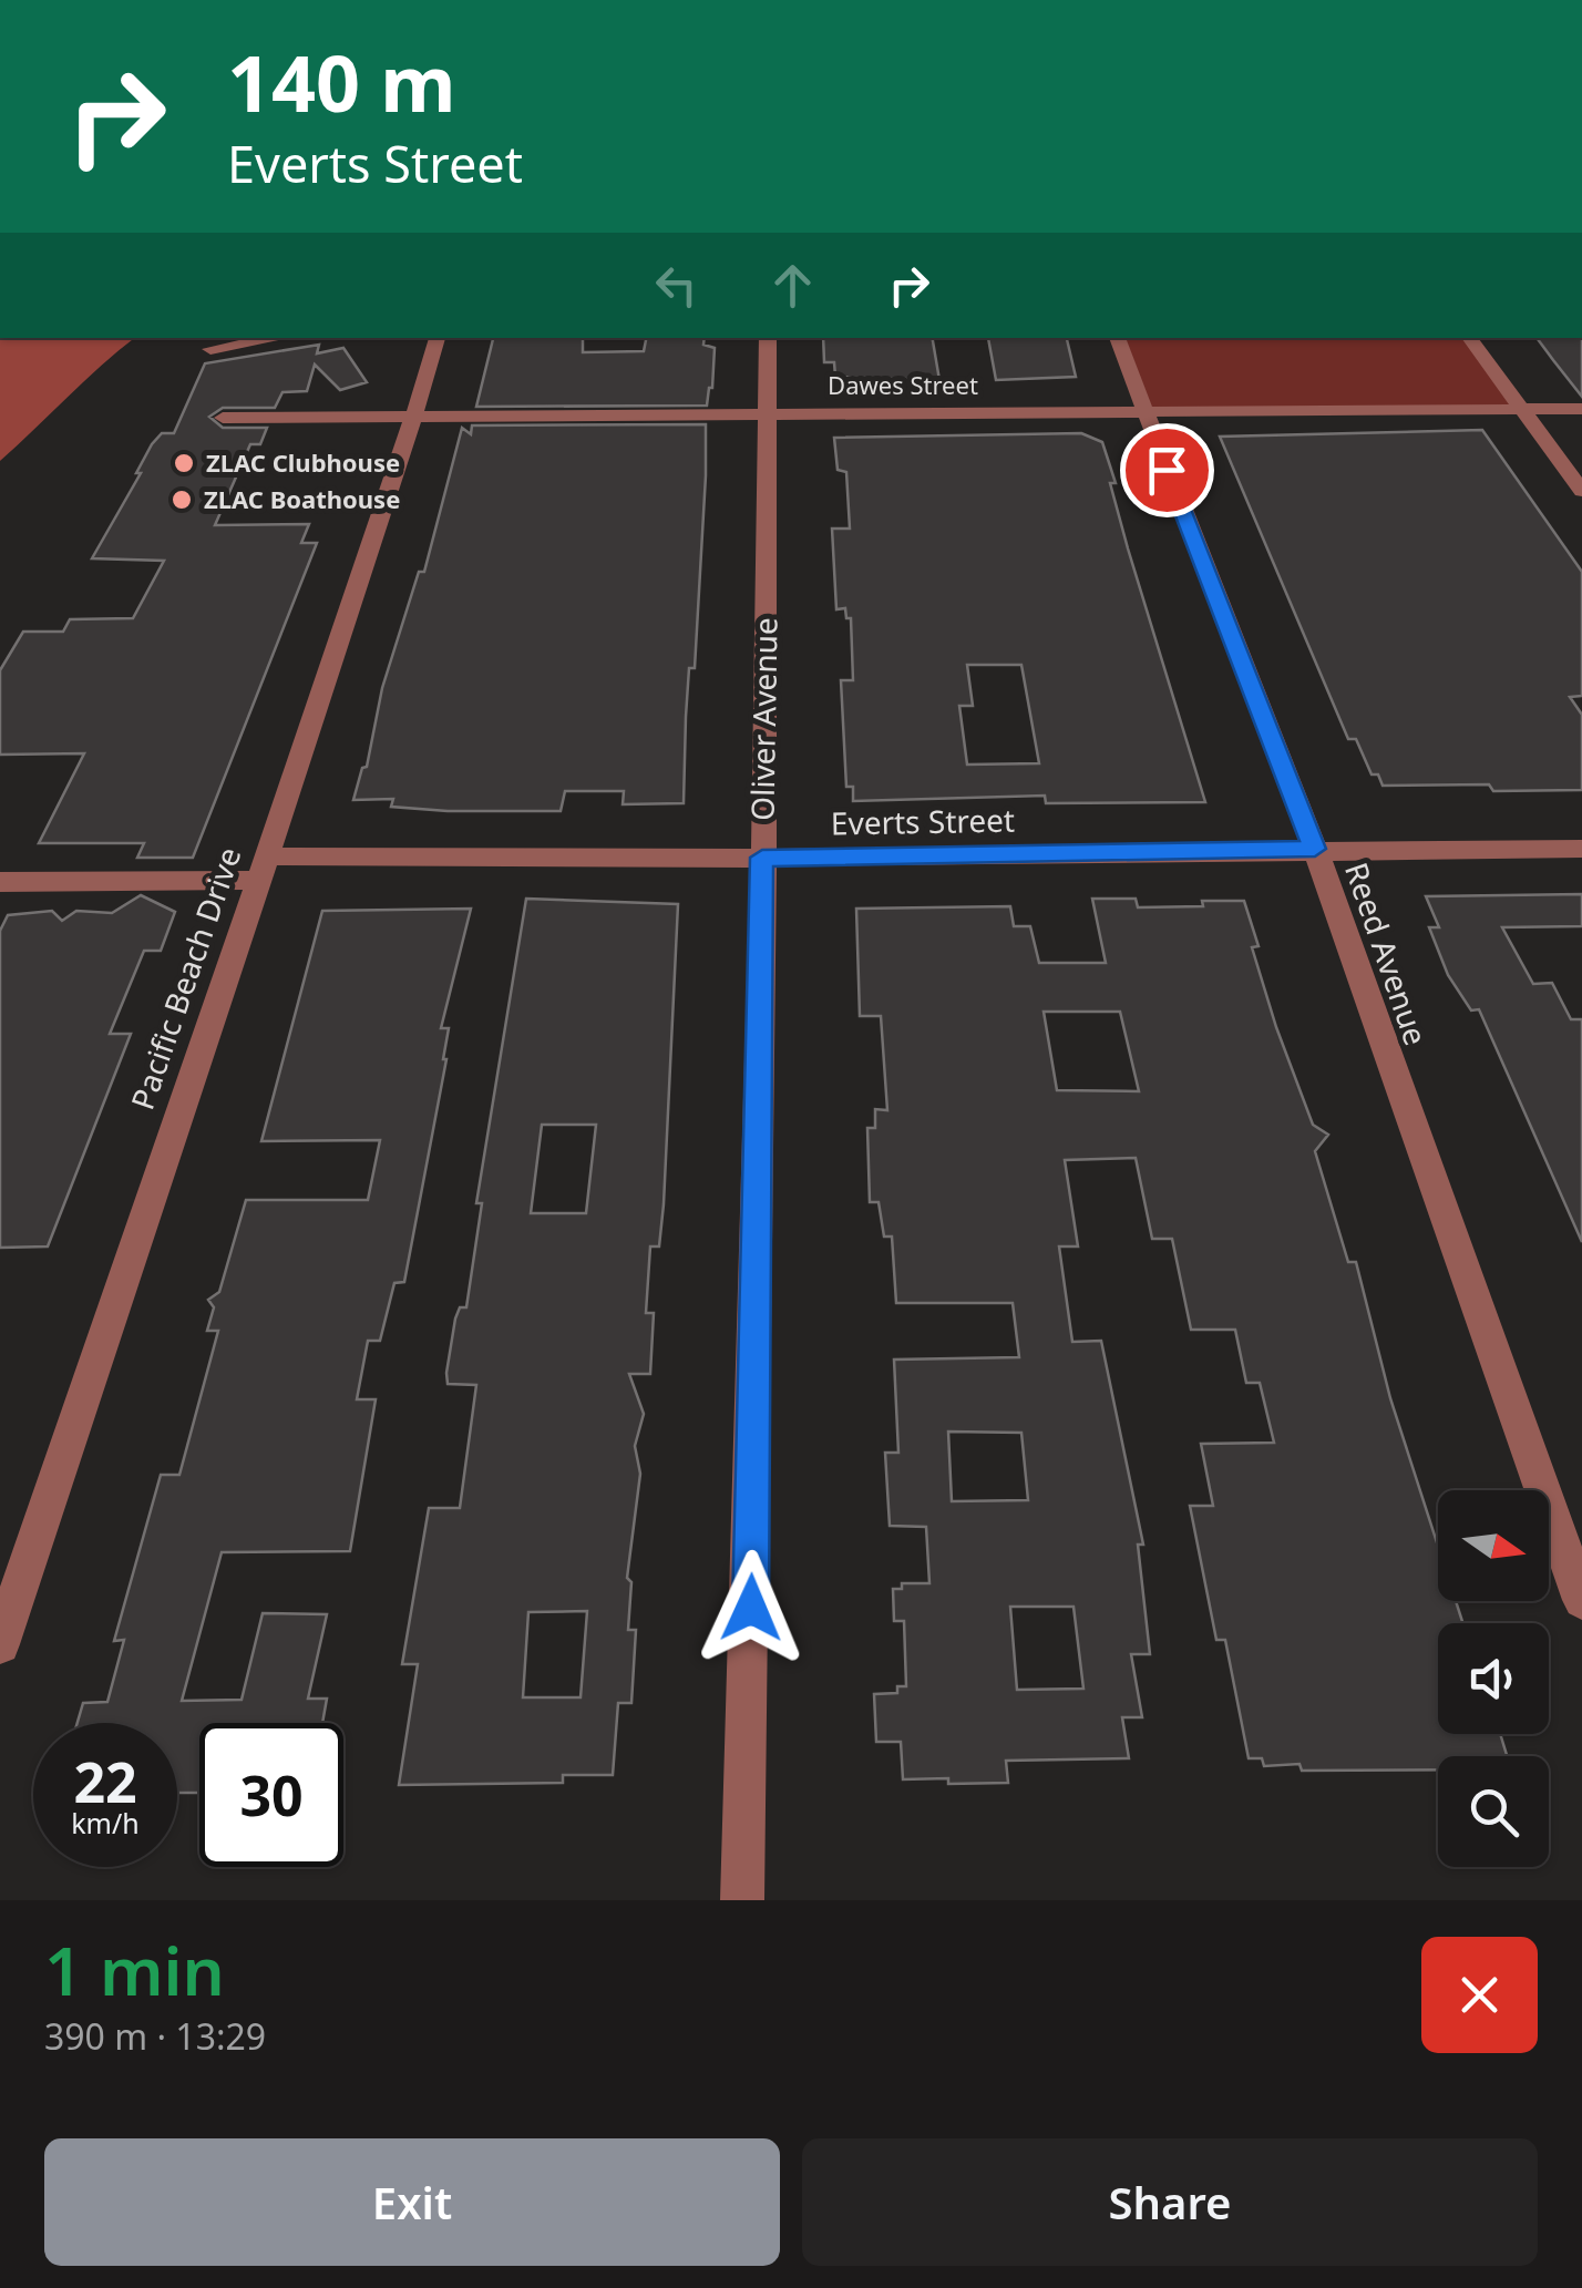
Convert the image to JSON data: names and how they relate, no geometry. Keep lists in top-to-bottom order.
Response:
{
  "streets": {
    "street": [
      "Dawes Street",
      "Oliver Avenue",
      "Everts Street",
      "Reed Avenue",
      "Pacific Beach Drive"
    ]
  },
  "crossings": [
    ["Dawes Street", "Oliver Avenue"],
    ["Dawes Street", "Reed Avenue"],
    ["Dawes Street", "Pacific Beach Drive"],
    ["Oliver Avenue", "Everts Street"],
    ["Everts Street", "Reed Avenue"],
    ["Everts Street", "Pacific Beach Drive"]
  ],
  "places": ["ZLAC Clubhouse", "ZLAC Boathouse"],
  "north": "right",
  "page": {
    "turn": ["140 m", "Everts Street"],
    "speed": "22 km/h",
    "limit": "30",
    "heading": ["1 min", "390 m · 13:29"],
    "buttons": ["Exit", "Share"]
  }
}
